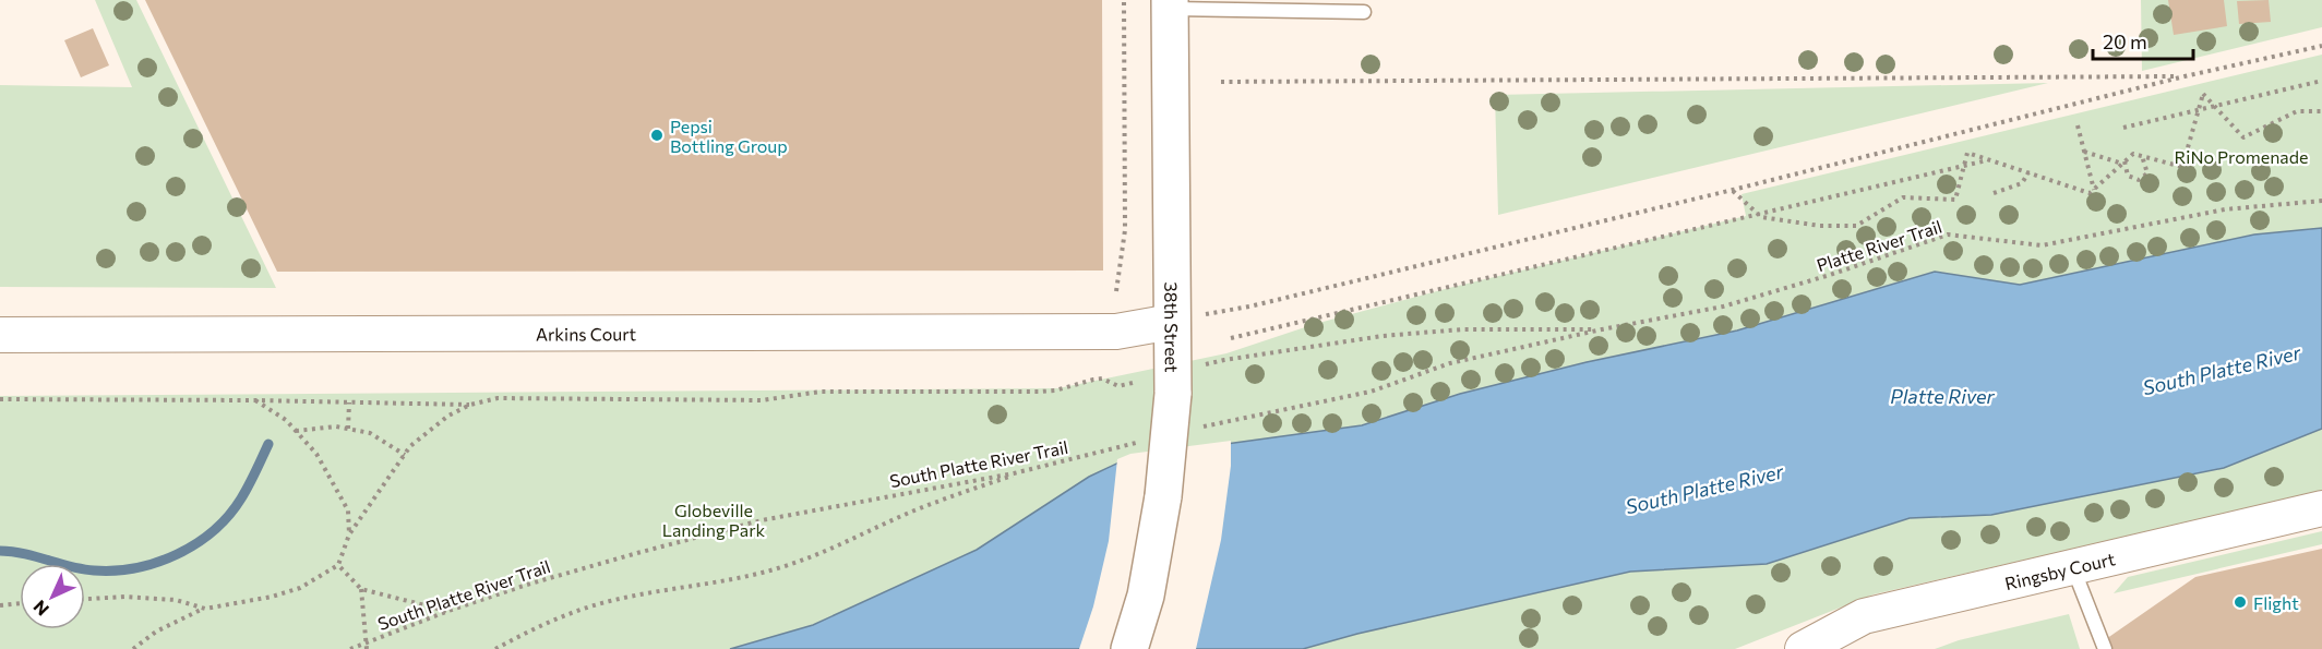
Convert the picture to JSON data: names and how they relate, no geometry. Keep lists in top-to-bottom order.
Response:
{
  "streets": {
    "main road": ["38th Street"],
    "street": ["Arkins Court", "Ringsby Court"],
    "path": ["Platte River Trail", "South Platte River Trail"]
  },
  "crossings": [
    ["38th Street", "Arkins Court"]
  ],
  "water": ["South Platte River", "Platte River"],
  "parks": ["RiNo Promenade", "Globeville Landing Park"],
  "places": ["Pepsi Bottling Group", "Flight"],
  "scale_bar": "20 m",
  "north": "bottom left"
}
